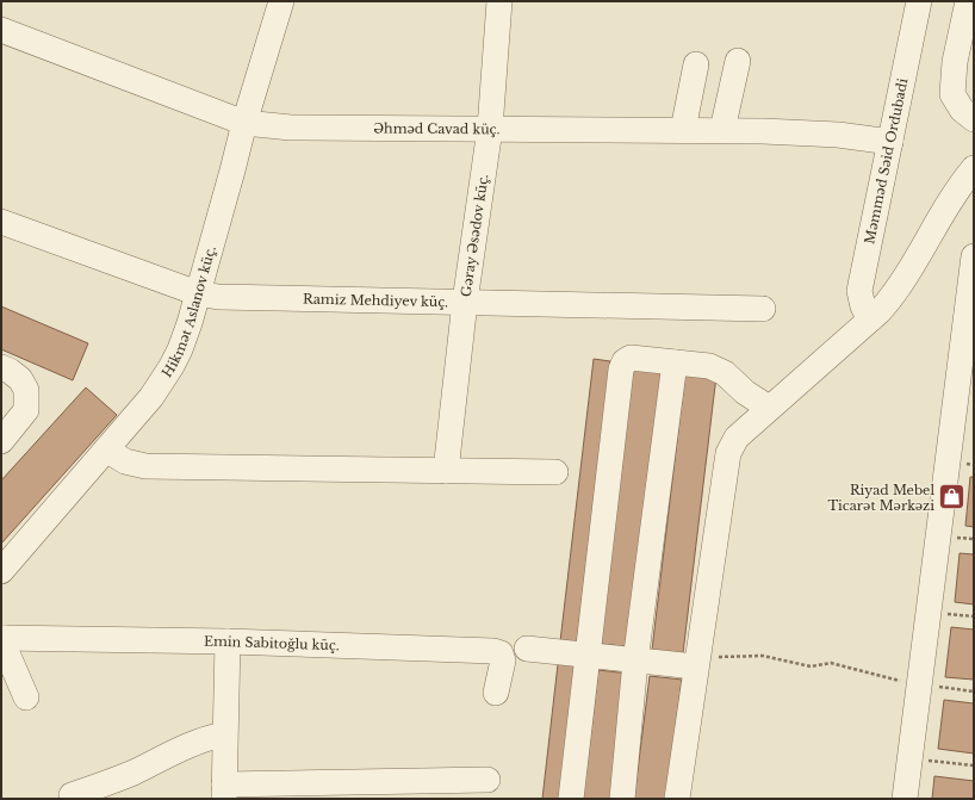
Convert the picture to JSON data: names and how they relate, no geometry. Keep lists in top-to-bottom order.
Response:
{
  "streets": {
    "street": [
      "Əhməd Cavad küç.",
      "Məmməd Səid Ordubadi",
      "Gəray Əsədov küç.",
      "Ramiz Mehdiyev küç.",
      "Hikmət Aslanov küç.",
      "Emin Sabitoğlu küç."
    ]
  },
  "crossings": [
    ["Əhməd Cavad küç.", "Məmməd Səid Ordubadi"],
    ["Əhməd Cavad küç.", "Gəray Əsədov küç."],
    ["Əhməd Cavad küç.", "Hikmət Aslanov küç."],
    ["Gəray Əsədov küç.", "Ramiz Mehdiyev küç."],
    ["Ramiz Mehdiyev küç.", "Hikmət Aslanov küç."]
  ],
  "places": {
    "shop": ["Riyad Mebel Ticarət Mərkəzi"]
  }
}
